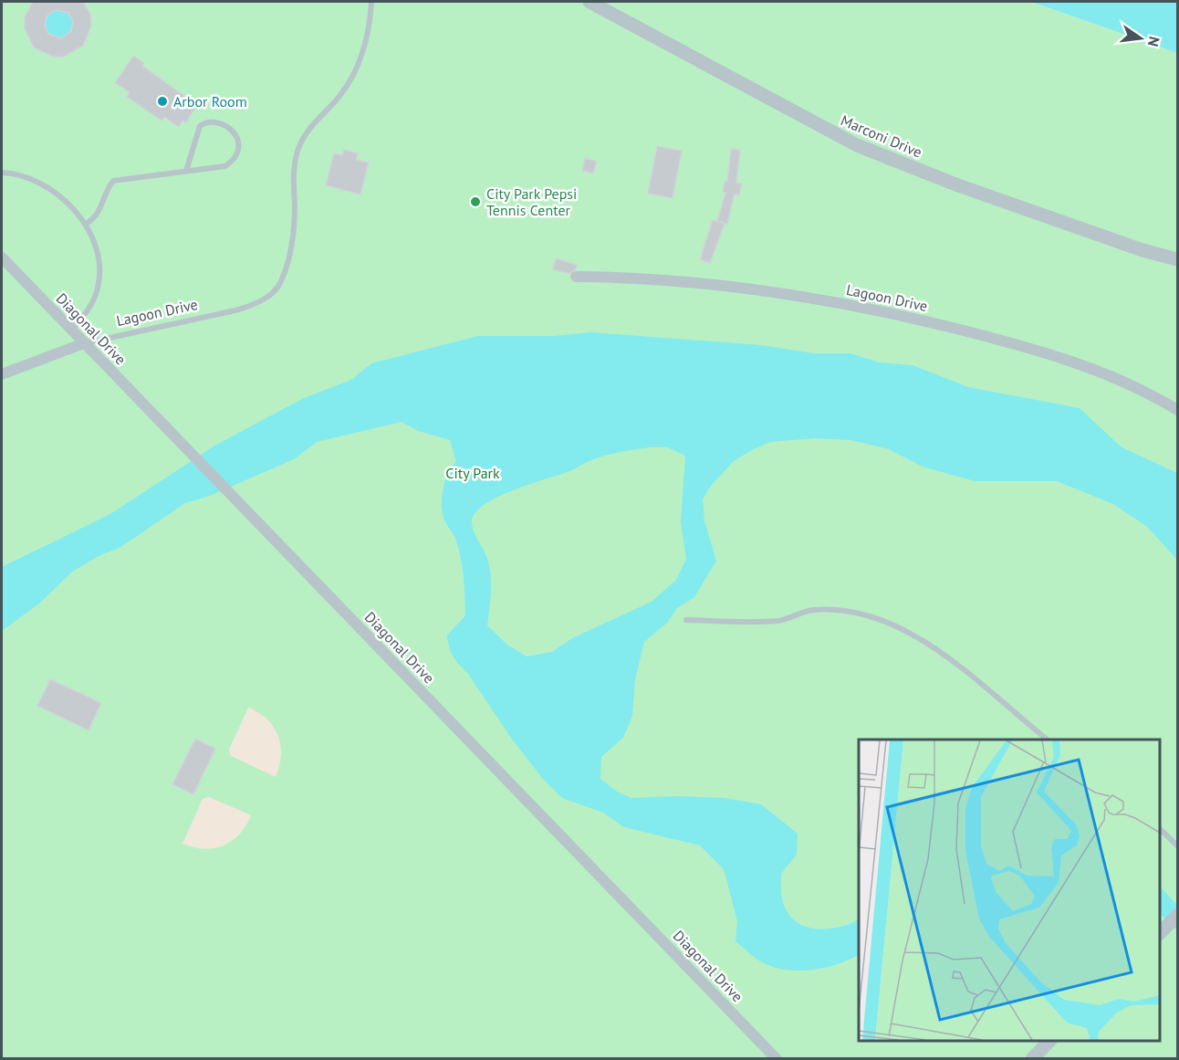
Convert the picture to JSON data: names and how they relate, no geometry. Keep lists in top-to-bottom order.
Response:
{
  "streets": {
    "street": ["Marconi Drive", "Lagoon Drive", "Diagonal Drive"]
  },
  "crossings": [
    ["Lagoon Drive", "Diagonal Drive"]
  ],
  "parks": ["City Park"],
  "places": ["Arbor Room", "City Park Pepsi Tennis Center"],
  "north": "right"
}
